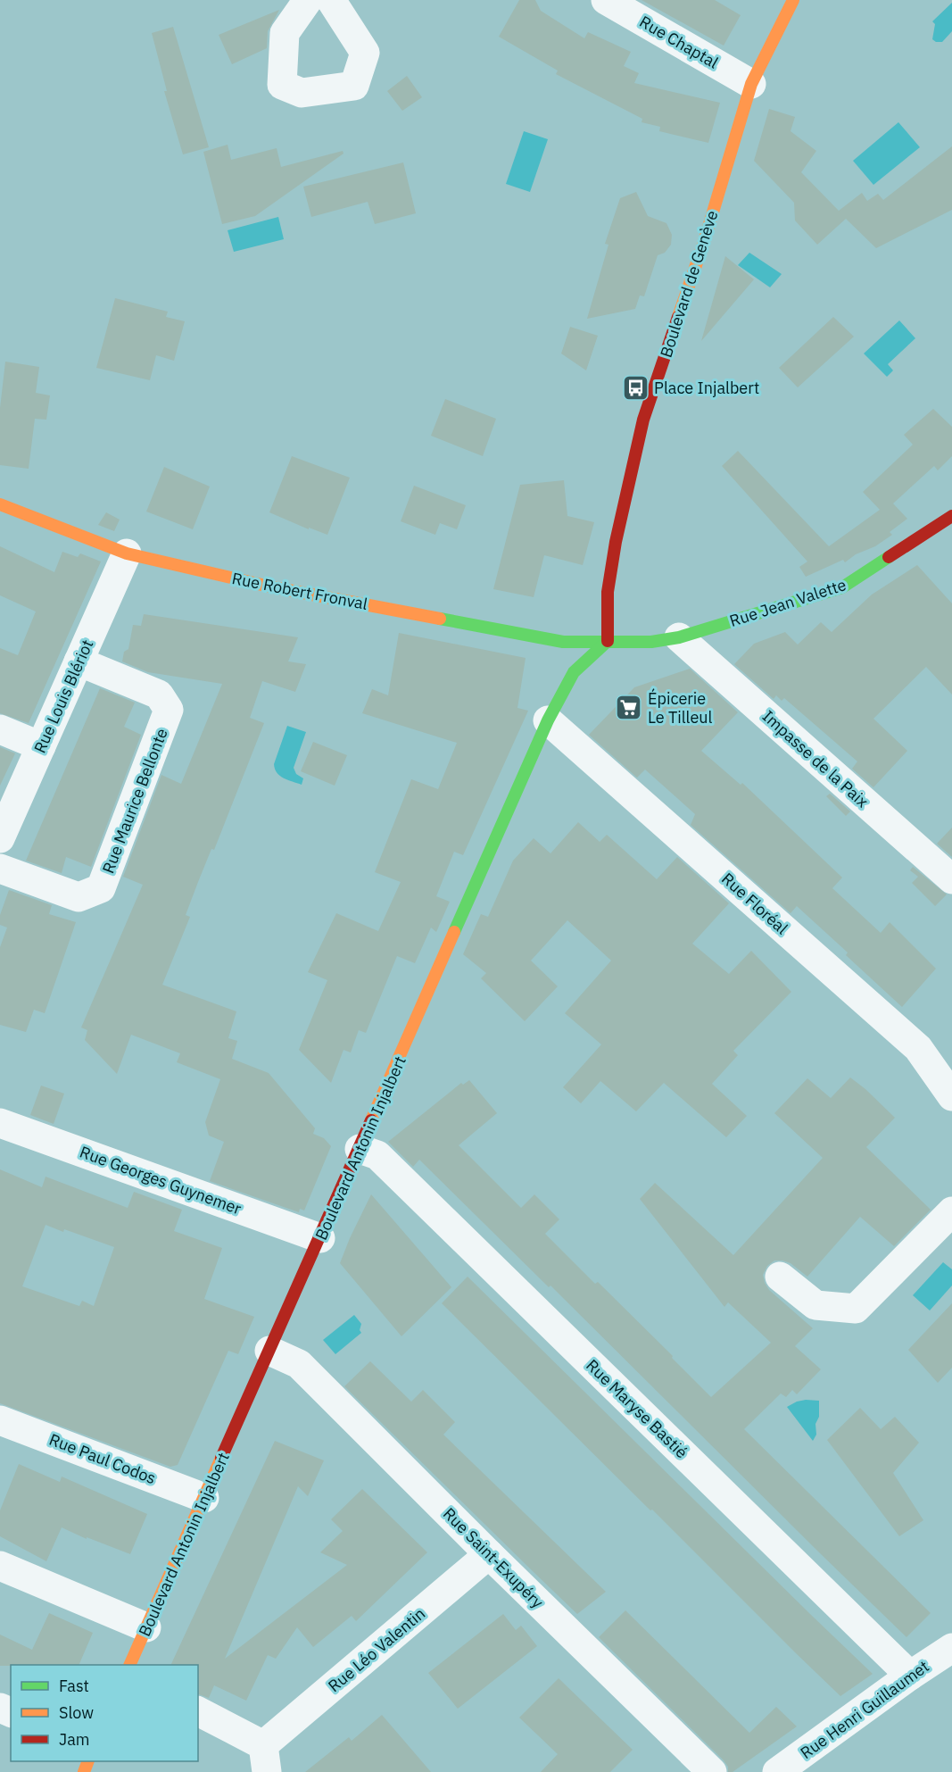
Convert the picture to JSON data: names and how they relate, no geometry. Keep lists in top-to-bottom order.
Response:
{
  "streets": {
    "street": [
      "Rue Chaptal",
      "Boulevard de Genève",
      "Rue Robert Fronval",
      "Rue Jean Valette",
      "Rue Louis Blériot",
      "Impasse de la Paix",
      "Rue Maurice Bellonte",
      "Rue Floréal",
      "Boulevard Antonin Injalbert",
      "Rue Georges Guynemer",
      "Rue Maryse Bastié",
      "Rue Paul Codos",
      "Rue Saint-Exupéry",
      "Rue Léo Valentin",
      "Rue Henri Guillaumet"
    ]
  },
  "crossings": [
    ["Rue Chaptal", "Boulevard de Genève"],
    ["Boulevard de Genève", "Rue Robert Fronval"],
    ["Boulevard de Genève", "Rue Jean Valette"],
    ["Boulevard de Genève", "Boulevard Antonin Injalbert"],
    ["Rue Robert Fronval", "Rue Jean Valette"],
    ["Rue Robert Fronval", "Rue Louis Blériot"],
    ["Rue Robert Fronval", "Boulevard Antonin Injalbert"],
    ["Rue Jean Valette", "Impasse de la Paix"],
    ["Rue Jean Valette", "Boulevard Antonin Injalbert"],
    ["Rue Louis Blériot", "Rue Maurice Bellonte"],
    ["Rue Floréal", "Boulevard Antonin Injalbert"],
    ["Boulevard Antonin Injalbert", "Rue Georges Guynemer"],
    ["Boulevard Antonin Injalbert", "Rue Maryse Bastié"],
    ["Boulevard Antonin Injalbert", "Rue Paul Codos"],
    ["Boulevard Antonin Injalbert", "Rue Saint-Exupéry"],
    ["Rue Maryse Bastié", "Rue Henri Guillaumet"],
    ["Rue Saint-Exupéry", "Rue Léo Valentin"]
  ],
  "places": {
    "bus stop": ["Place Injalbert"],
    "supermarket": ["Épicerie Le Tilleul"]
  },
  "legend": ["Fast", "Slow", "Jam"]
}
